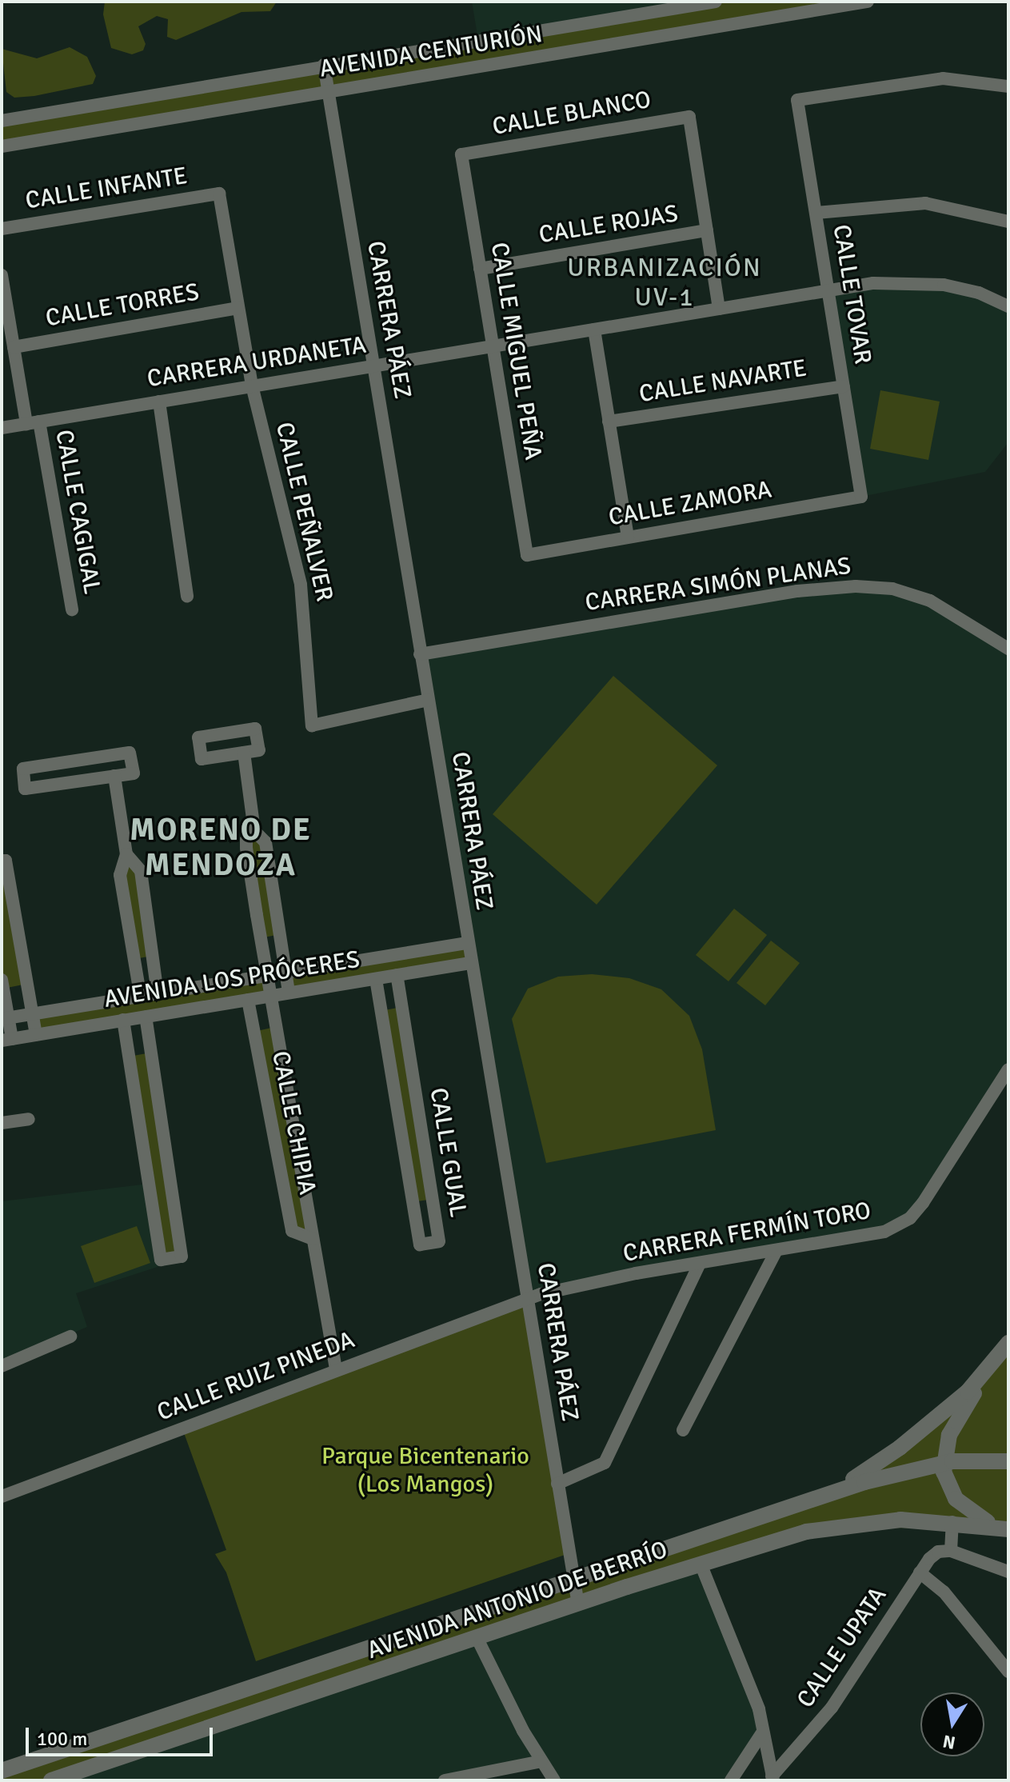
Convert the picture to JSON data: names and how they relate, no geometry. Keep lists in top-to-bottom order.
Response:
{
  "streets": {
    "street": [
      "AVENIDA CENTURIÓN",
      "CALLE BLANCO",
      "CALLE INFANTE",
      "CALLE ROJAS",
      "CALLE TOVAR",
      "CALLE TORRES",
      "CARRERA PÁEZ",
      "CALLE MIGUEL PEÑA",
      "CARRERA URDANETA",
      "CALLE NAVARTE",
      "CALLE ZAMORA",
      "CALLE CAGIGAL",
      "CALLE PEÑALVER",
      "CARRERA SIMÓN PLANAS",
      "AVENIDA LOS PRÓCERES",
      "CALLE CHIPIA",
      "CALLE GUAL",
      "CARRERA FERMÍN TORO",
      "CALLE RUIZ PINEDA",
      "AVENIDA ANTONIO DE BERRÍO",
      "CALLE UPATA"
    ]
  },
  "crossings": [
    ["AVENIDA CENTURIÓN", "CARRERA PÁEZ"],
    ["CALLE BLANCO", "CALLE ROJAS"],
    ["CALLE BLANCO", "CALLE MIGUEL PEÑA"],
    ["CALLE INFANTE", "CALLE PEÑALVER"],
    ["CALLE ROJAS", "CALLE MIGUEL PEÑA"],
    ["CALLE TOVAR", "CARRERA URDANETA"],
    ["CALLE TOVAR", "CALLE NAVARTE"],
    ["CALLE TOVAR", "CALLE ZAMORA"],
    ["CALLE TORRES", "CALLE CAGIGAL"],
    ["CALLE TORRES", "CALLE PEÑALVER"],
    ["CARRERA PÁEZ", "CARRERA URDANETA"],
    ["CARRERA PÁEZ", "CALLE PEÑALVER"],
    ["CARRERA PÁEZ", "CARRERA SIMÓN PLANAS"],
    ["CARRERA PÁEZ", "AVENIDA LOS PRÓCERES"],
    ["CARRERA PÁEZ", "CARRERA FERMÍN TORO"],
    ["CARRERA PÁEZ", "CALLE RUIZ PINEDA"],
    ["CARRERA PÁEZ", "AVENIDA ANTONIO DE BERRÍO"],
    ["CALLE MIGUEL PEÑA", "CARRERA URDANETA"],
    ["CALLE MIGUEL PEÑA", "CALLE ZAMORA"],
    ["CARRERA URDANETA", "CALLE CAGIGAL"],
    ["CARRERA URDANETA", "CALLE PEÑALVER"],
    ["AVENIDA LOS PRÓCERES", "CALLE CHIPIA"],
    ["AVENIDA LOS PRÓCERES", "CALLE GUAL"],
    ["CALLE CHIPIA", "CALLE RUIZ PINEDA"],
    ["CARRERA FERMÍN TORO", "CALLE RUIZ PINEDA"]
  ],
  "districts": ["URBANIZACIÓN UV-1", "MORENO DE MENDOZA"],
  "parks": ["Parque Bicentenario (Los Mangos)"],
  "scale_bar": "100 m",
  "north": "bottom"
}
